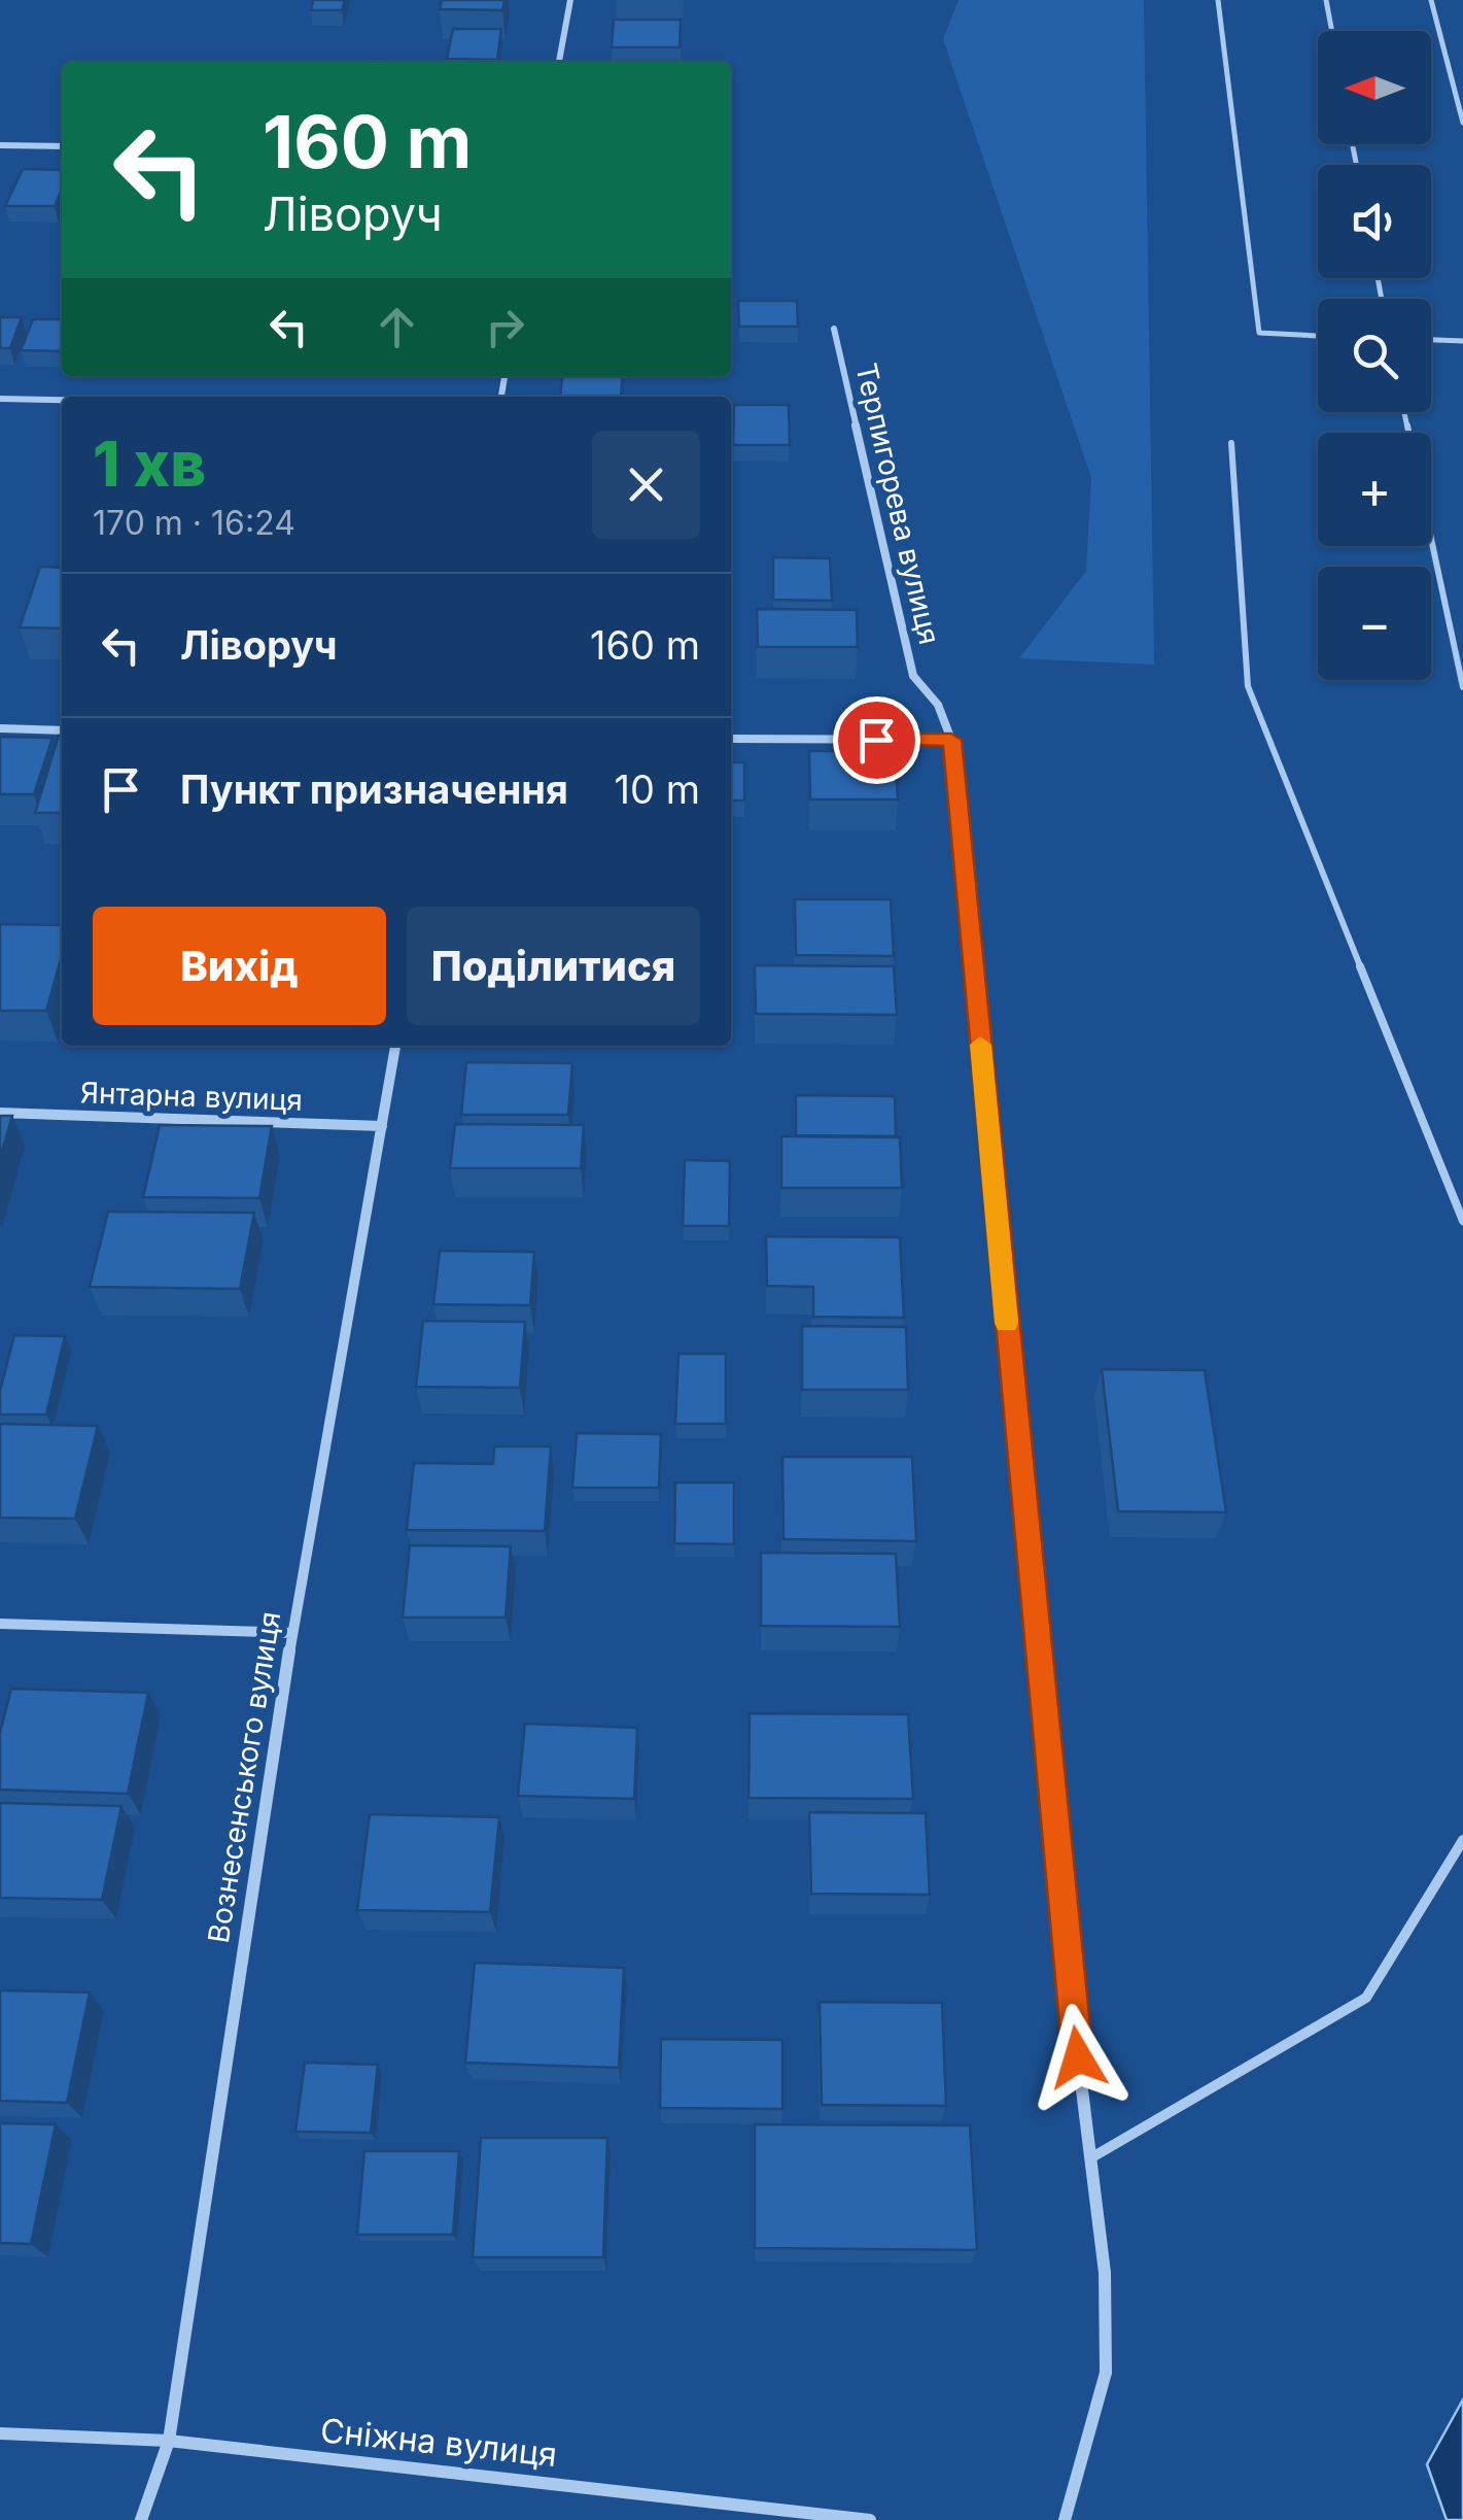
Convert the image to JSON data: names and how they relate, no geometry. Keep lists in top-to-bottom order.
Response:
{
  "streets": {
    "street": [
      "Терпигорева вулиця",
      "Янтарна вулиця",
      "Вознесенського вулиця",
      "Сніжна вулиця"
    ]
  },
  "crossings": [
    ["Янтарна вулиця", "Вознесенського вулиця"],
    ["Вознесенського вулиця", "Сніжна вулиця"]
  ],
  "north": "left",
  "page": {
    "map_buttons": ["+", "−"],
    "turn": ["160 m", "Ліворуч"],
    "heading": ["1 хв", "170 m · 16:24"],
    "list": [
      {
        "name": "Ліворуч",
        "value": "160 m"
      },
      {
        "name": "Пункт призначення",
        "value": "10 m"
      }
    ],
    "buttons": ["Вихід", "Поділитися"]
  }
}
